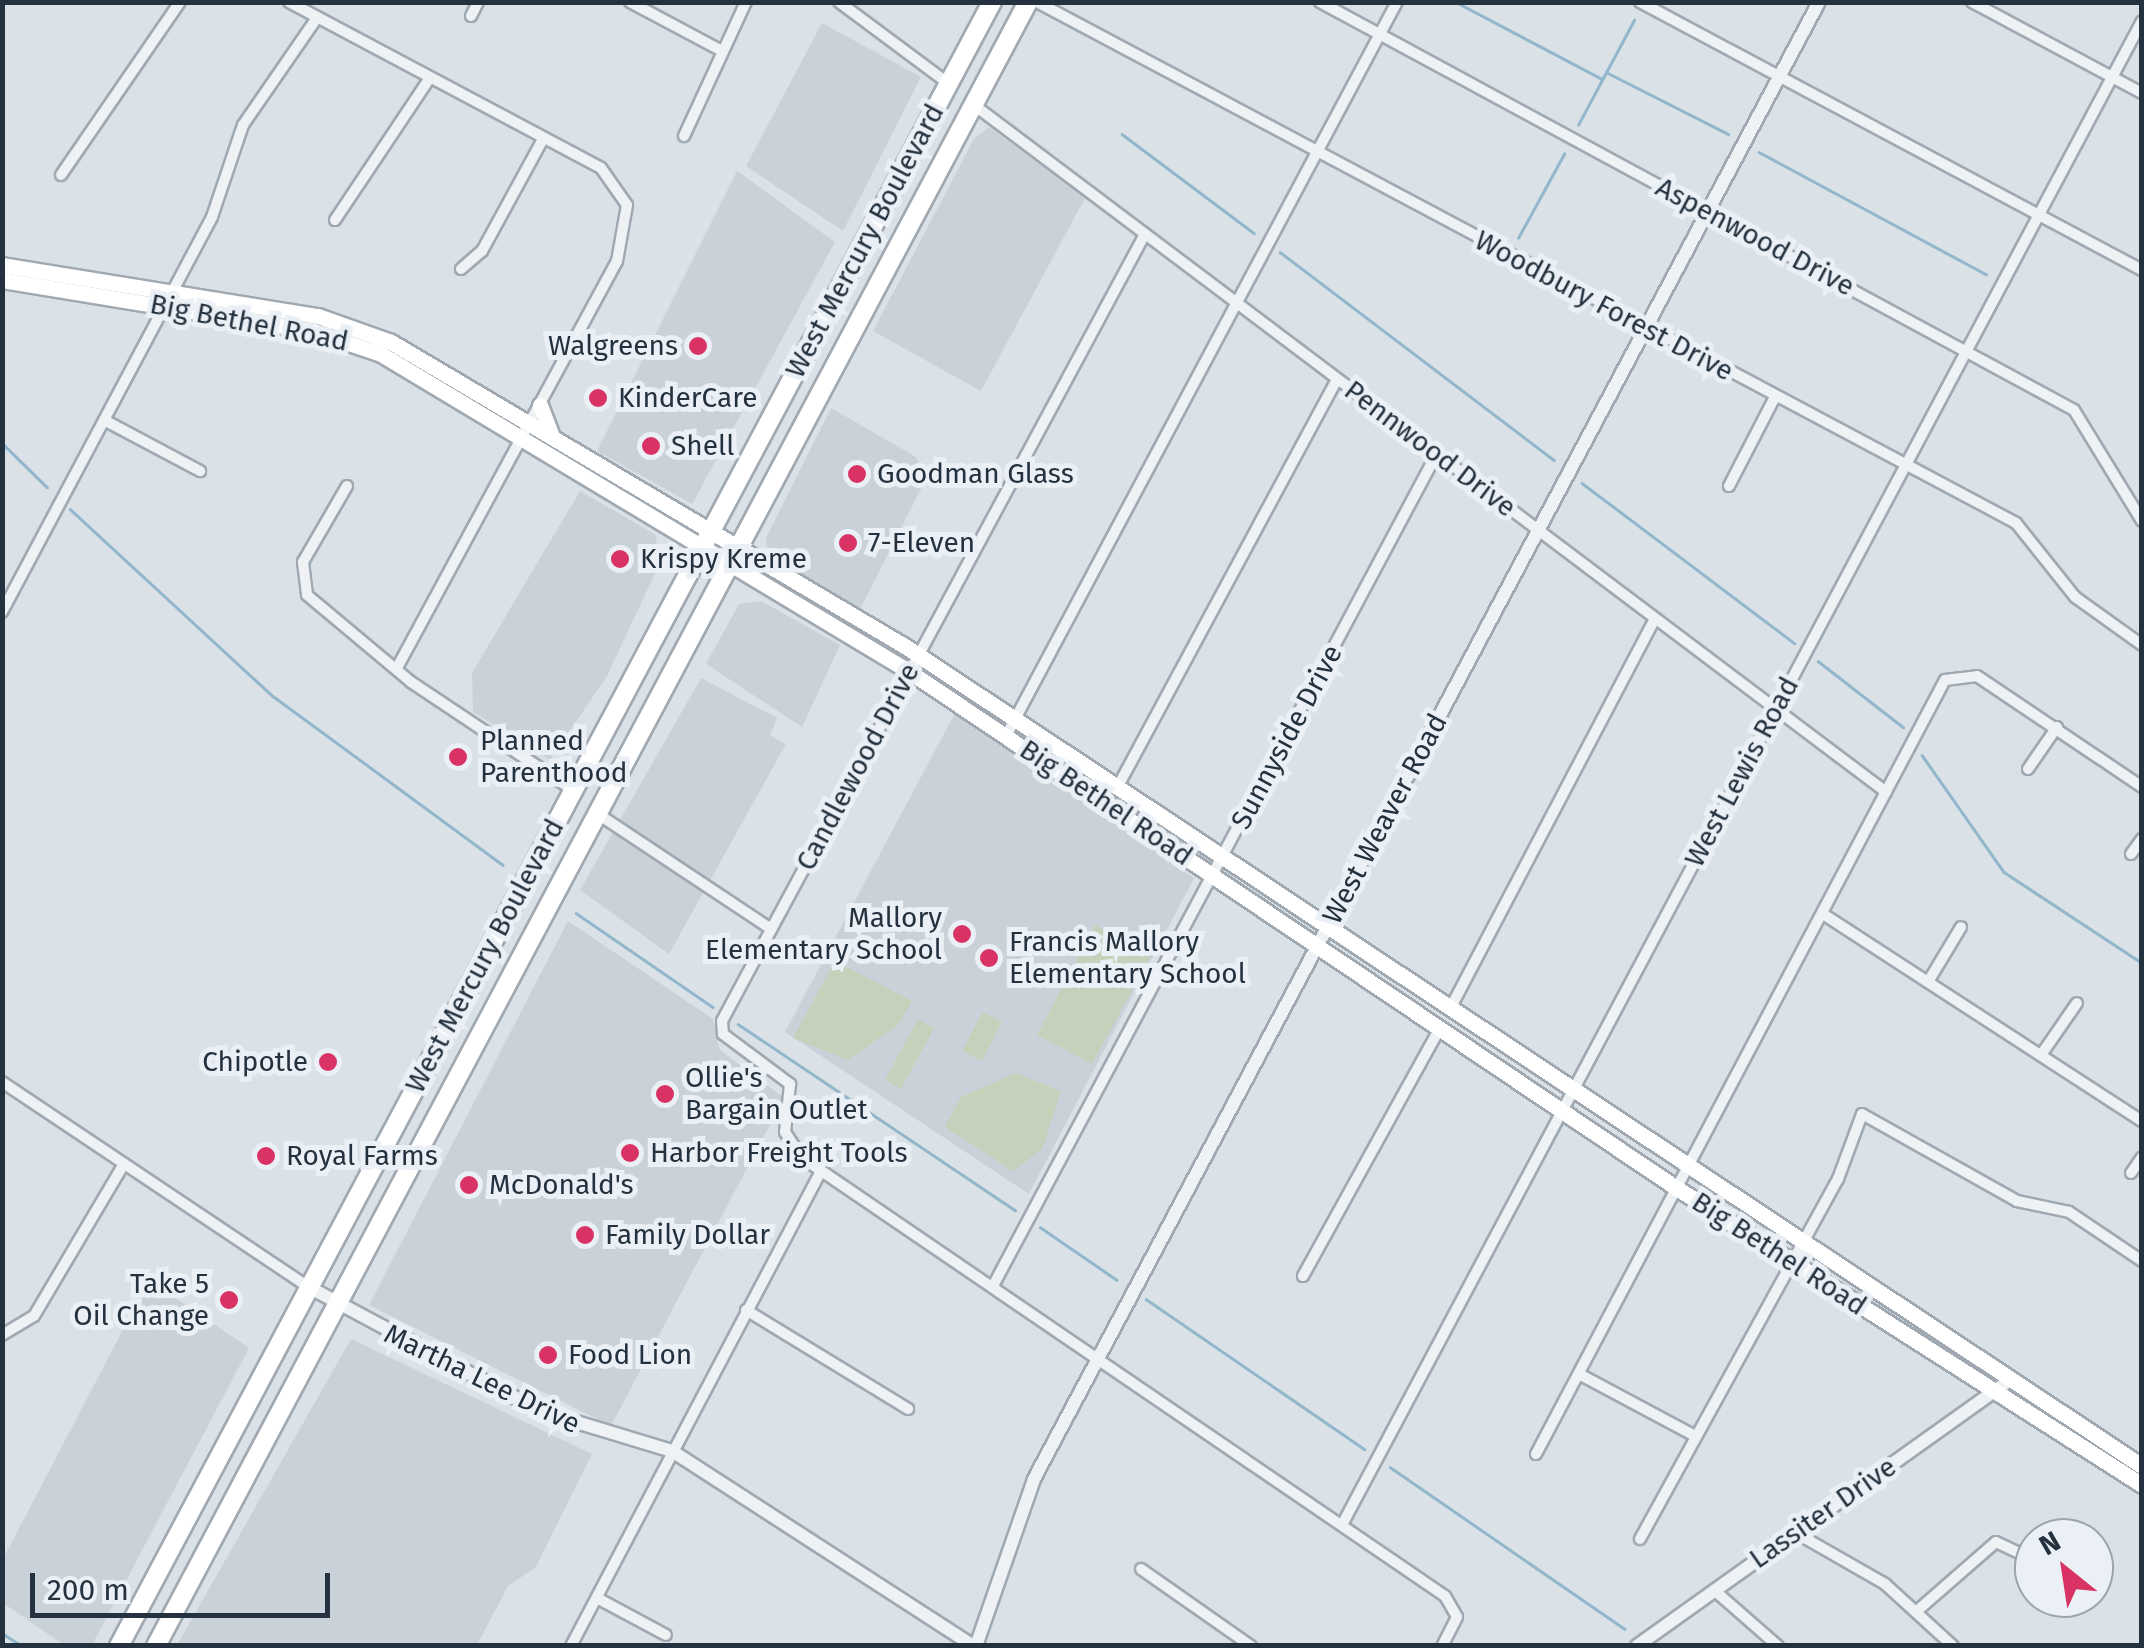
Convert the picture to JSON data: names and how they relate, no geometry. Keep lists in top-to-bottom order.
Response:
{
  "streets": {
    "highway": ["West Mercury Boulevard"],
    "main road": ["Big Bethel Road"],
    "street": [
      "Aspenwood Drive",
      "Woodbury Forest Drive",
      "Pennwood Drive",
      "Sunnyside Drive",
      "Candlewood Drive",
      "West Lewis Road",
      "West Weaver Road",
      "Martha Lee Drive",
      "Lassiter Drive"
    ]
  },
  "crossings": [
    ["Aspenwood Drive", "West Lewis Road"],
    ["Aspenwood Drive", "West Weaver Road"],
    ["West Mercury Boulevard", "Big Bethel Road"],
    ["West Mercury Boulevard", "Pennwood Drive"],
    ["West Mercury Boulevard", "Martha Lee Drive"],
    ["Woodbury Forest Drive", "West Lewis Road"],
    ["Woodbury Forest Drive", "West Weaver Road"],
    ["Big Bethel Road", "Sunnyside Drive"],
    ["Big Bethel Road", "Candlewood Drive"],
    ["Big Bethel Road", "West Lewis Road"],
    ["Big Bethel Road", "West Weaver Road"],
    ["Big Bethel Road", "Lassiter Drive"],
    ["Pennwood Drive", "Sunnyside Drive"],
    ["Pennwood Drive", "Candlewood Drive"],
    ["Pennwood Drive", "West Lewis Road"],
    ["Pennwood Drive", "West Weaver Road"],
    ["West Weaver Road", "Martha Lee Drive"]
  ],
  "places": [
    "Walgreens",
    "KinderCare",
    "Shell",
    "Goodman Glass",
    "7-Eleven",
    "Krispy Kreme",
    "Planned Parenthood",
    "Mallory Elementary School",
    "Francis Mallory Elementary School",
    "Chipotle",
    "Ollie's Bargain Outlet",
    "Harbor Freight Tools",
    "Royal Farms",
    "McDonald's",
    "Family Dollar",
    "Take 5 Oil Change",
    "Food Lion"
  ],
  "scale_bar": "200 m",
  "north": "top left"
}
